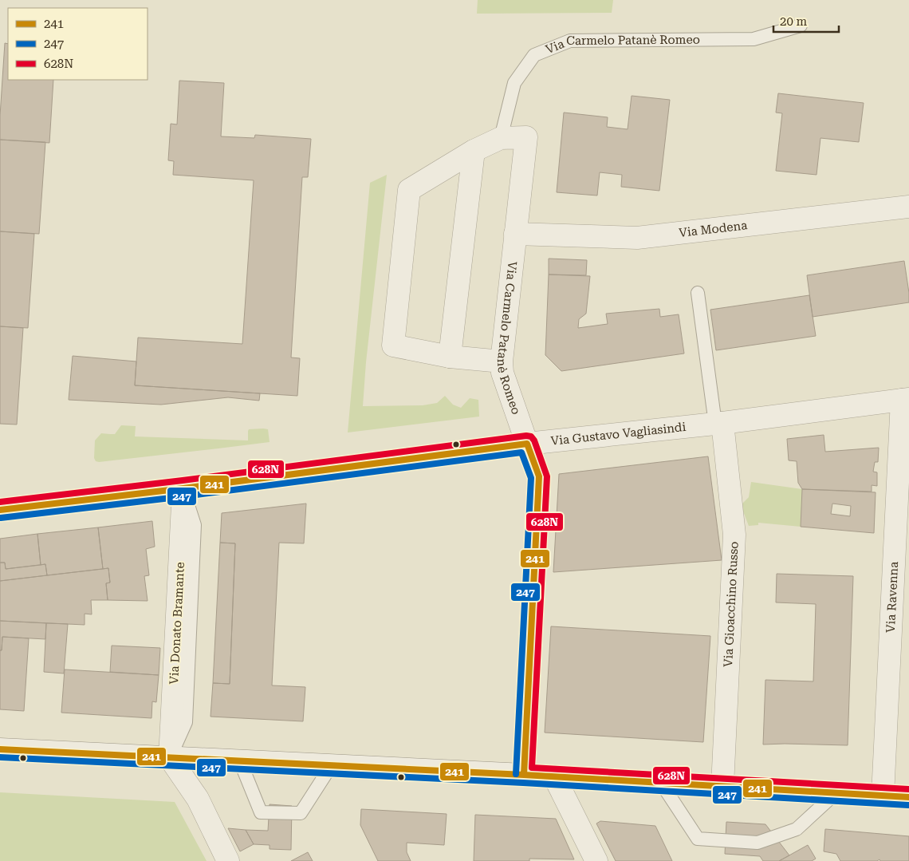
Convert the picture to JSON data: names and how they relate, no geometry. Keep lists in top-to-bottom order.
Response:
{
  "streets": {
    "street": [
      "Via Carmelo Patanè Romeo",
      "Via Modena",
      "Via Gustavo Vagliasindi",
      "Via Ravenna",
      "Via Gioacchino Russo",
      "Via Donato Bramante"
    ]
  },
  "crossings": [
    ["Via Carmelo Patanè Romeo", "Via Modena"],
    ["Via Carmelo Patanè Romeo", "Via Gustavo Vagliasindi"],
    ["Via Gustavo Vagliasindi", "Via Ravenna"],
    ["Via Gustavo Vagliasindi", "Via Gioacchino Russo"],
    ["Via Gustavo Vagliasindi", "Via Donato Bramante"]
  ],
  "lines": ["transit line 628N", "transit line 241", "transit line 247"],
  "legend": ["241", "247", "628N"],
  "scale_bar": "20 m"
}
